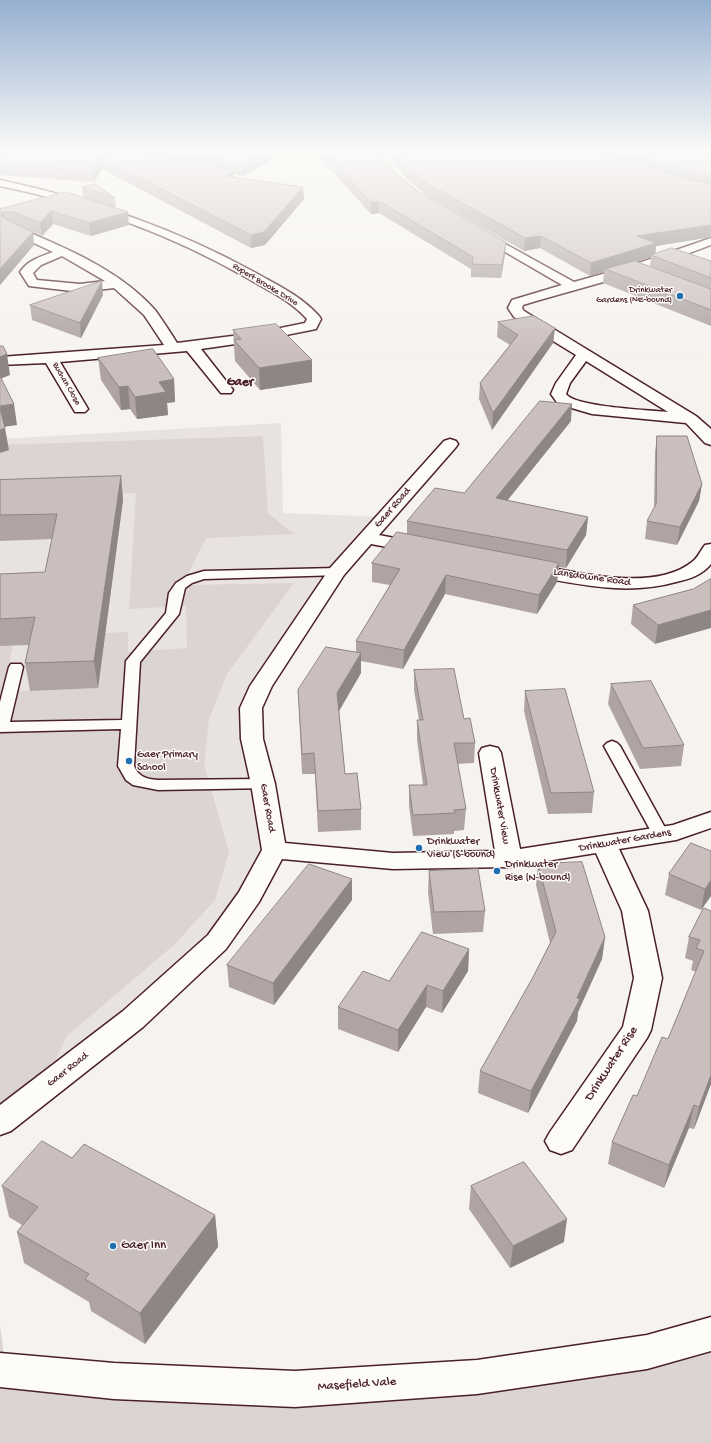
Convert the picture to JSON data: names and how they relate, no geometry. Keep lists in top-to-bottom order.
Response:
{
  "streets": {
    "street": [
      "Rupert Brooke Drive",
      "Buchan Close",
      "Gaer Road",
      "Lansdowne Road",
      "Drinkwater View",
      "Drinkwater Gardens",
      "Drinkwater Rise",
      "Masefield Vale"
    ]
  },
  "crossings": [
    ["Rupert Brooke Drive", "Buchan Close"],
    ["Gaer Road", "Drinkwater Gardens"],
    ["Drinkwater View", "Drinkwater Gardens"],
    ["Drinkwater Gardens", "Drinkwater Rise"]
  ],
  "districts": ["Gaer"],
  "places": [
    "Drinkwater Gardens (NE-bound)",
    "Gaer Primary School",
    "Drinkwater View (S-bound)",
    "Drinkwater Rise (N-bound)",
    "Gaer Inn"
  ]
}
